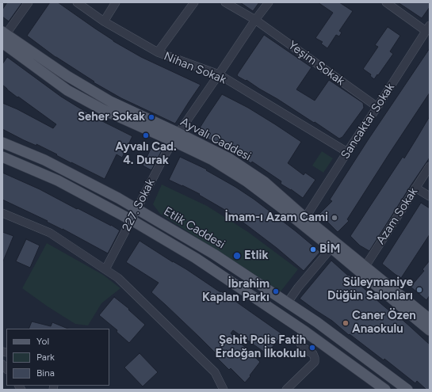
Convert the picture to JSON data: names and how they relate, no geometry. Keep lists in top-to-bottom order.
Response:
{
  "streets": {
    "main road": ["Ayvalı Caddesi", "Etlik Caddesi"],
    "street": [
      "Yeşim Sokak",
      "Nihan Sokak",
      "Sancaktar Sokak",
      "227. Sokak",
      "Azam Sokak"
    ]
  },
  "crossings": [
    ["Yeşim Sokak", "Sancaktar Sokak"],
    ["Nihan Sokak", "Sancaktar Sokak"],
    ["Sancaktar Sokak", "Ayvalı Caddesi"],
    ["Ayvalı Caddesi", "227. Sokak"],
    ["Ayvalı Caddesi", "Azam Sokak"],
    ["227. Sokak", "Etlik Caddesi"]
  ],
  "places": [
    "Seher Sokak",
    "Ayvalı Cad. 4. Durak",
    "İmam-ı Azam Cami",
    "BİM",
    "Etlik",
    "Süleymaniye Düğün Salonları",
    "İbrahim Kaplan Parkı",
    "Caner Özen Anaokulu",
    "Şehit Polis Fatih Erdoğan İlkokulu"
  ],
  "legend": ["Yol", "Park", "Bina"]
}
